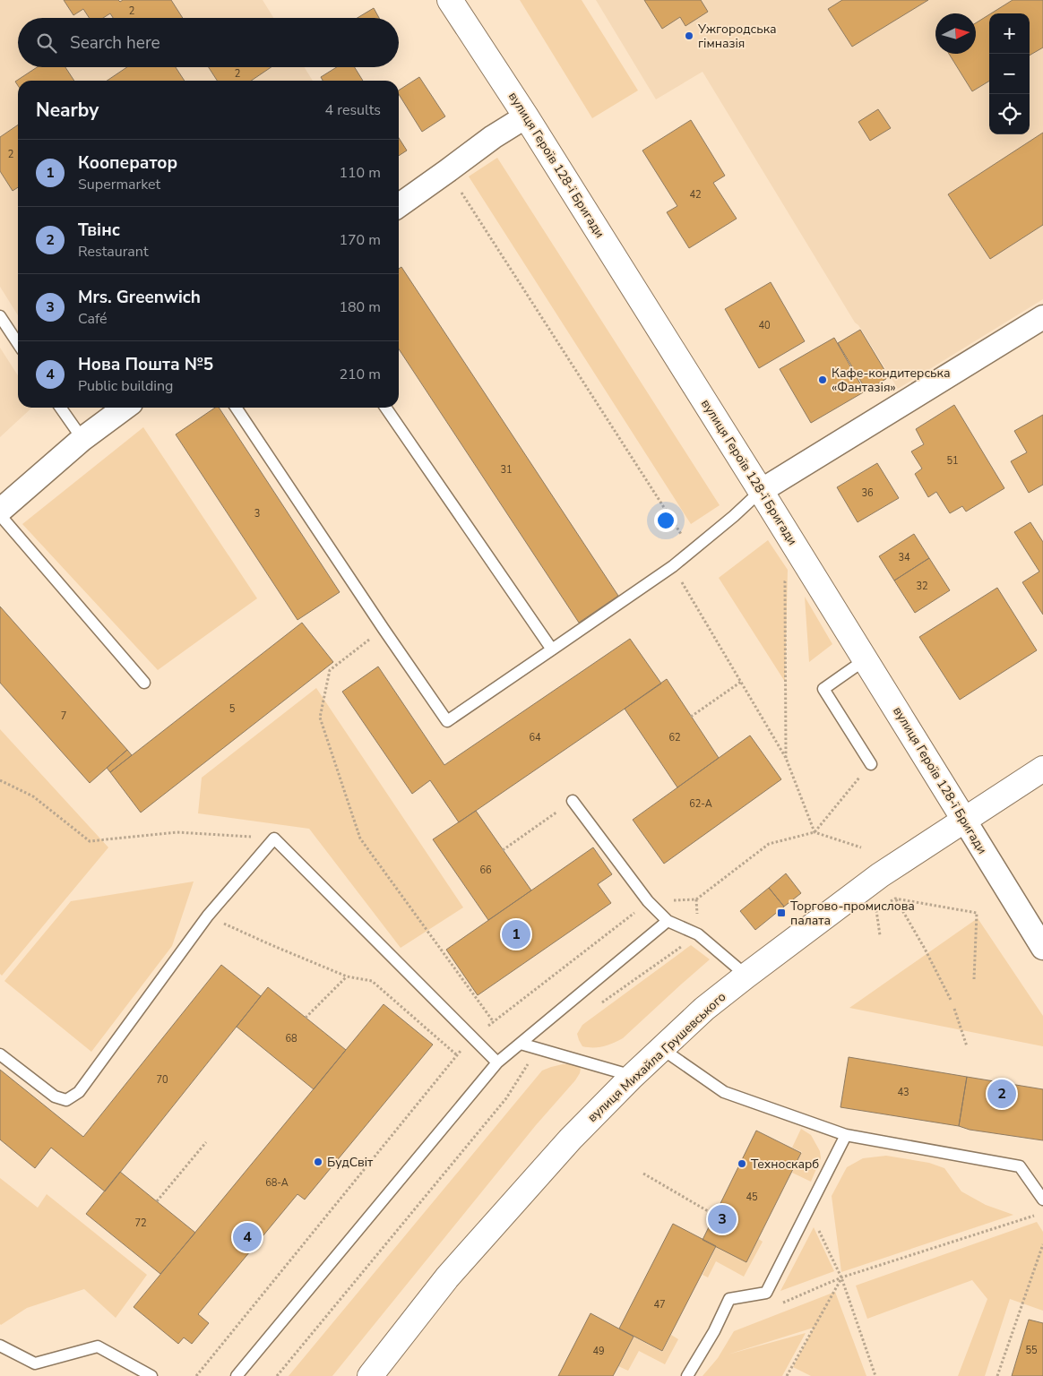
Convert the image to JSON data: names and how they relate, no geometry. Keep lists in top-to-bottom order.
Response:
{
  "streets": {
    "street": ["вулиця Героїв 128-ї Бригади", "вулиця Михайла Грушевського"]
  },
  "crossings": [
    ["вулиця Героїв 128-ї Бригади", "вулиця Михайла Грушевського"]
  ],
  "places": {
    "other": [
      "Ужгородська гімназія",
      "Кафе-кондитерська «Фантазія»",
      "БудСвiт",
      "Техноскарб"
    ],
    "transit": ["Торгово-промислова палата"]
  },
  "house_numbers": [
    "2",
    "2",
    "2",
    "42",
    "40",
    "51",
    "31",
    "36",
    "3",
    "34",
    "32",
    "5",
    "7",
    "64",
    "62",
    "62-А",
    "66",
    "68",
    "70",
    "43",
    "68-А",
    "45",
    "72",
    "47",
    "55",
    "49"
  ],
  "north": "right",
  "page": {
    "map_buttons": ["+", "−"],
    "search": "Search here",
    "heading": ["Nearby", "4 results"],
    "list": [
      {
        "mark": "1",
        "name": "Кооператор",
        "note": "Supermarket",
        "value": "110 m"
      },
      {
        "mark": "2",
        "name": "Твінс",
        "note": "Restaurant",
        "value": "170 m"
      },
      {
        "mark": "3",
        "name": "Mrs. Greenwich",
        "note": "Café",
        "value": "180 m"
      },
      {
        "mark": "4",
        "name": "Нова Пошта №5",
        "note": "Public building",
        "value": "210 m"
      }
    ],
    "pins": [
      "1",
      "2",
      "3",
      "4"
    ]
  }
}
